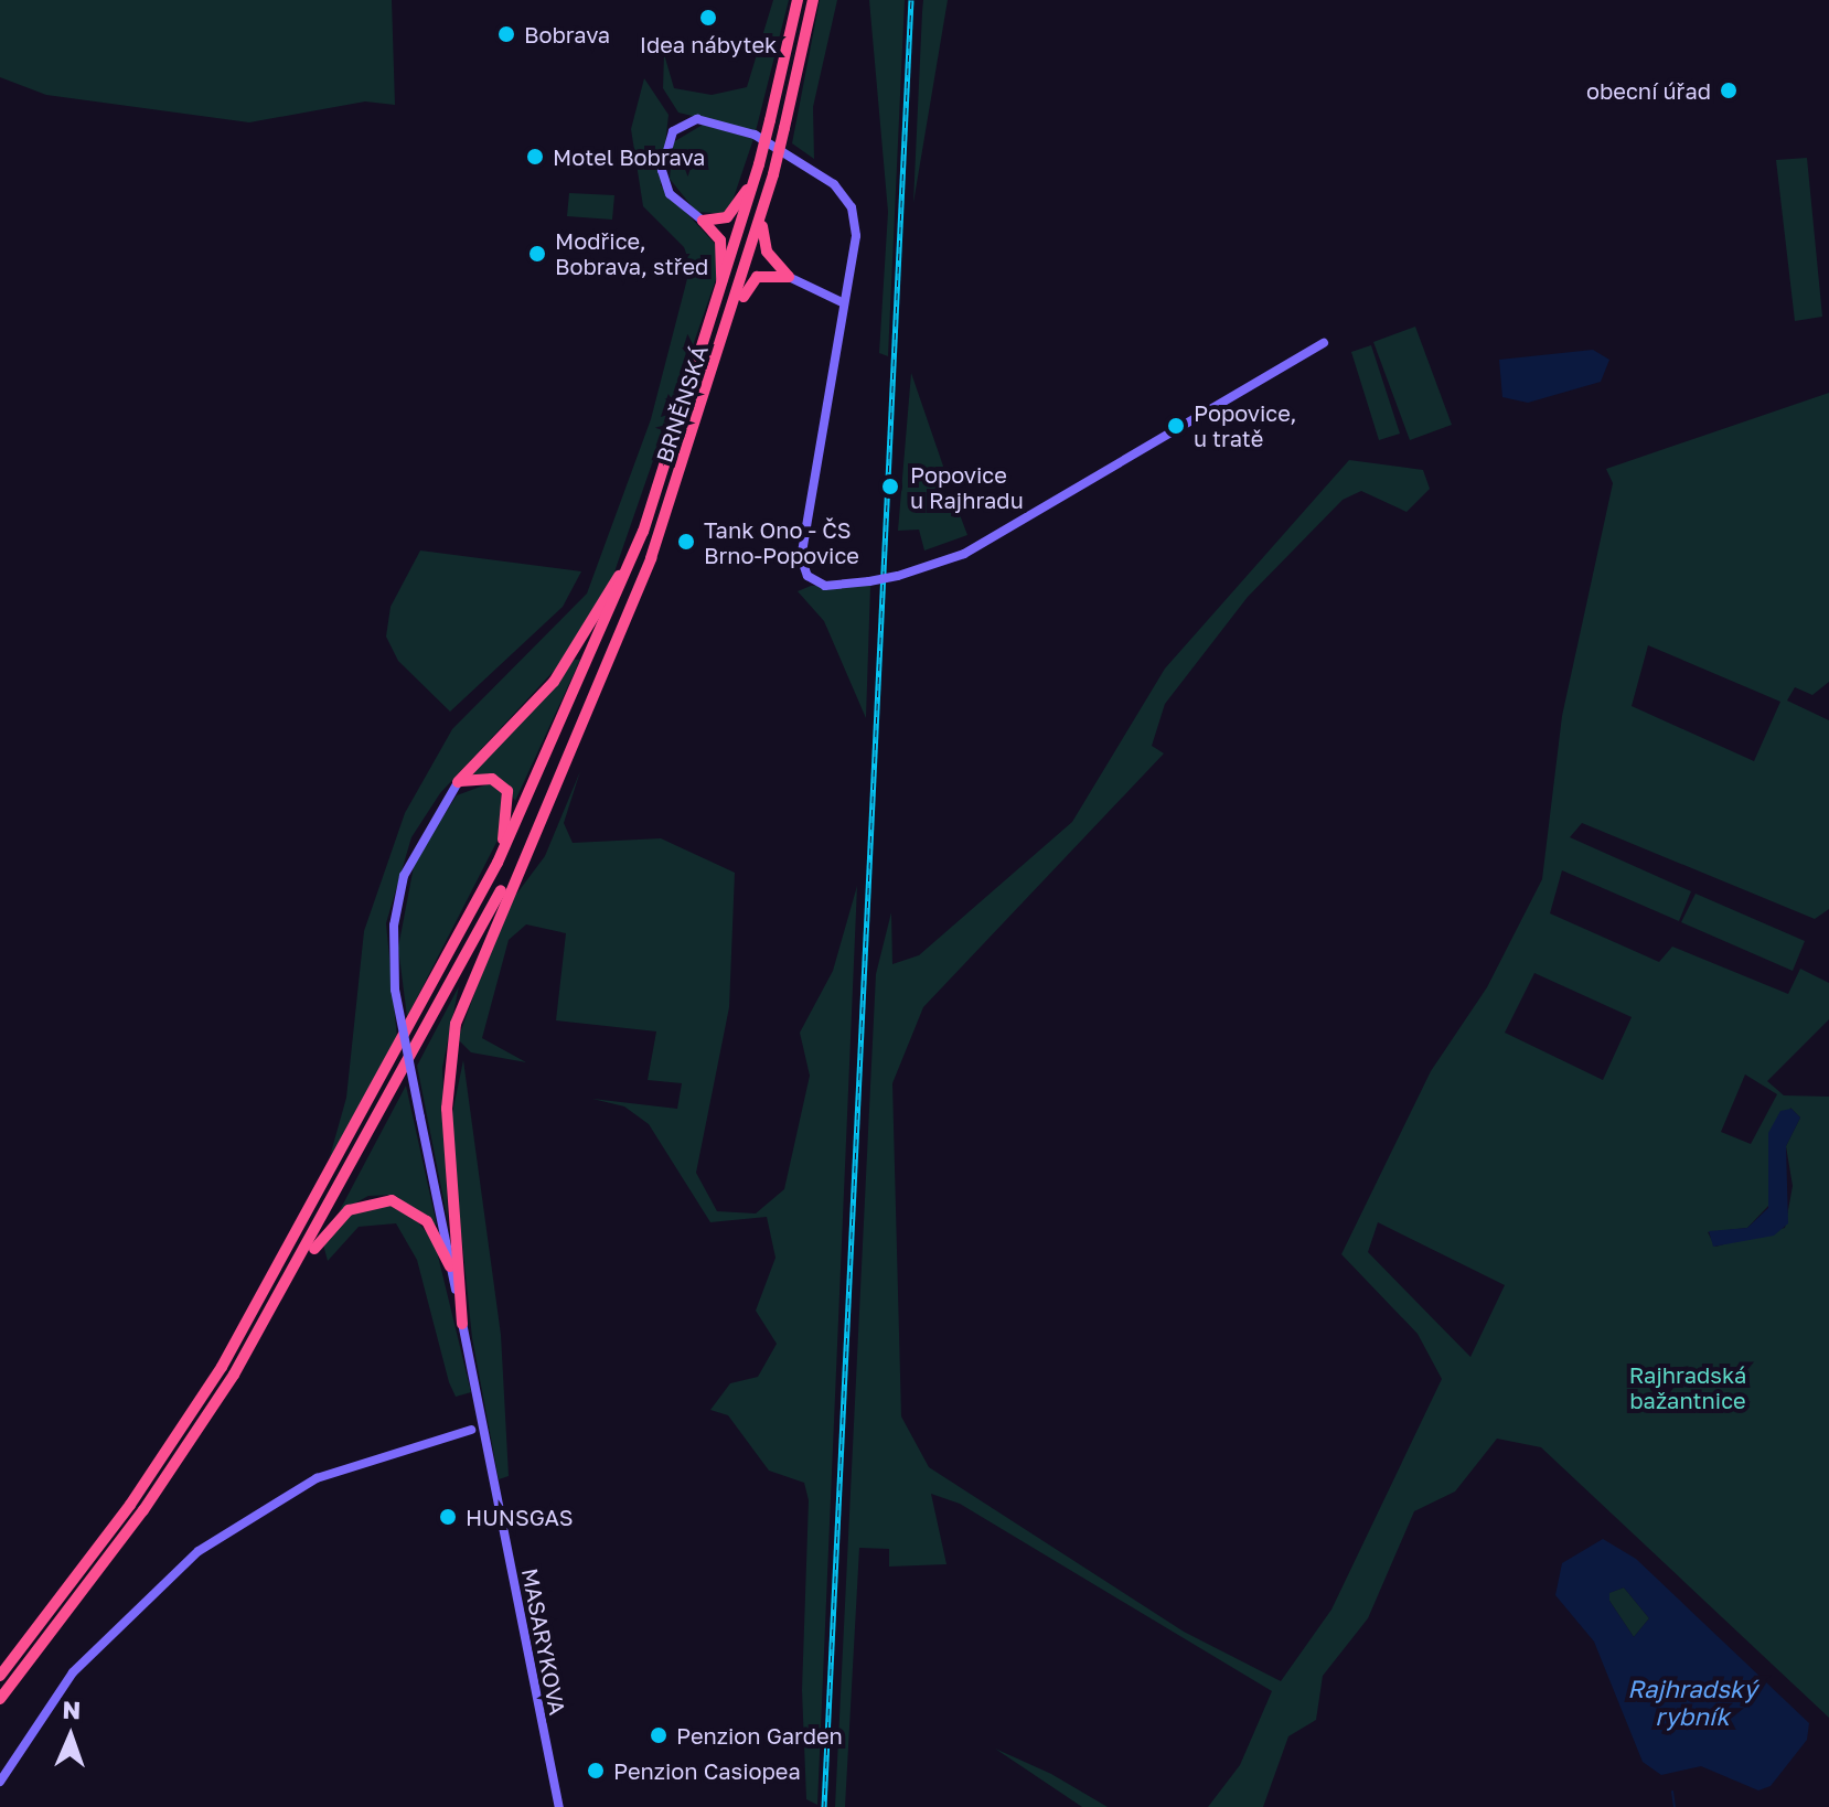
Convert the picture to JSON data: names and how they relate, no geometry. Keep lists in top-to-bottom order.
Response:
{
  "streets": {
    "highway": ["BRNĚNSKÁ"],
    "street": ["MASARYKOVA"]
  },
  "water": ["Rajhradský rybník"],
  "parks": ["Rajhradská bažantnice"],
  "places": [
    "Idea nábytek",
    "Bobrava",
    "obecní úřad",
    "Motel Bobrava",
    "Modřice, Bobrava, střed",
    "Popovice, u tratě",
    "Popovice u Rajhradu",
    "Tank Ono - ČS Brno-Popovice",
    "HUNSGAS",
    "Penzion Garden",
    "Penzion Casiopea"
  ],
  "north": "top"
}
